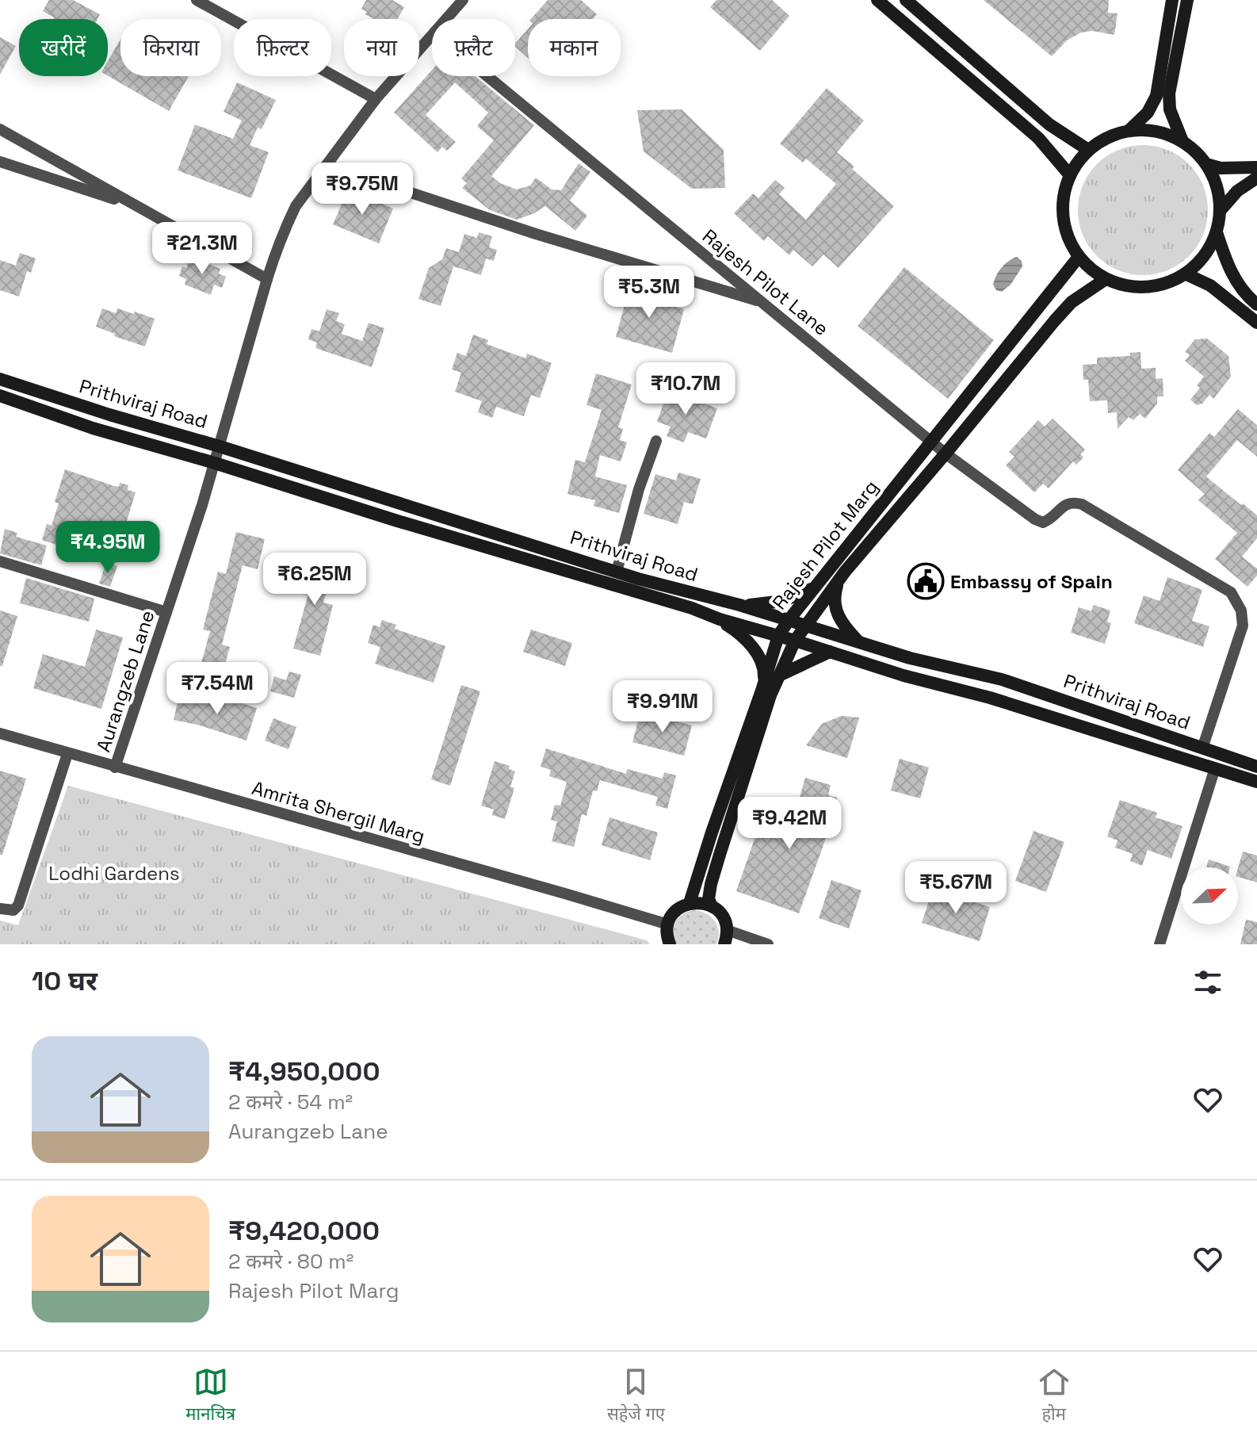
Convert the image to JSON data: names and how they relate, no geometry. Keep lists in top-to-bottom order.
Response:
{
  "streets": {
    "main road": ["Prithviraj Road", "Rajesh Pilot Marg"],
    "street": ["Rajesh Pilot Lane", "Aurangzeb Lane", "Amrita Shergil Marg"]
  },
  "crossings": [
    ["Rajesh Pilot Lane", "Prithviraj Road"],
    ["Rajesh Pilot Lane", "Rajesh Pilot Marg"],
    ["Prithviraj Road", "Rajesh Pilot Marg"],
    ["Prithviraj Road", "Aurangzeb Lane"],
    ["Aurangzeb Lane", "Amrita Shergil Marg"]
  ],
  "parks": ["Lodhi Gardens"],
  "places": {
    "public building": ["Embassy of Spain"]
  },
  "north": "top right",
  "page": {
    "chip": [
      "खरीदें",
      "किराया",
      "फ़िल्टर",
      "नया",
      "फ़्लैट",
      "मकान"
    ],
    "price": [
      "₹9.75M",
      "₹21.3M",
      "₹5.3M",
      "₹10.7M",
      "₹4.95M",
      "₹6.25M",
      "₹7.54M",
      "₹9.91M",
      "₹9.42M",
      "₹5.67M"
    ],
    "heading": "10 घर",
    "list": [
      {
        "name": "₹4,950,000",
        "note": "2 कमरे · 54 m² · Aurangzeb Lane"
      },
      {
        "name": "₹9,420,000",
        "note": "2 कमरे · 80 m² · Rajesh Pilot Marg"
      }
    ],
    "tabs": ["मानचित्र", "सहेजे गए", "होम"]
  }
}
